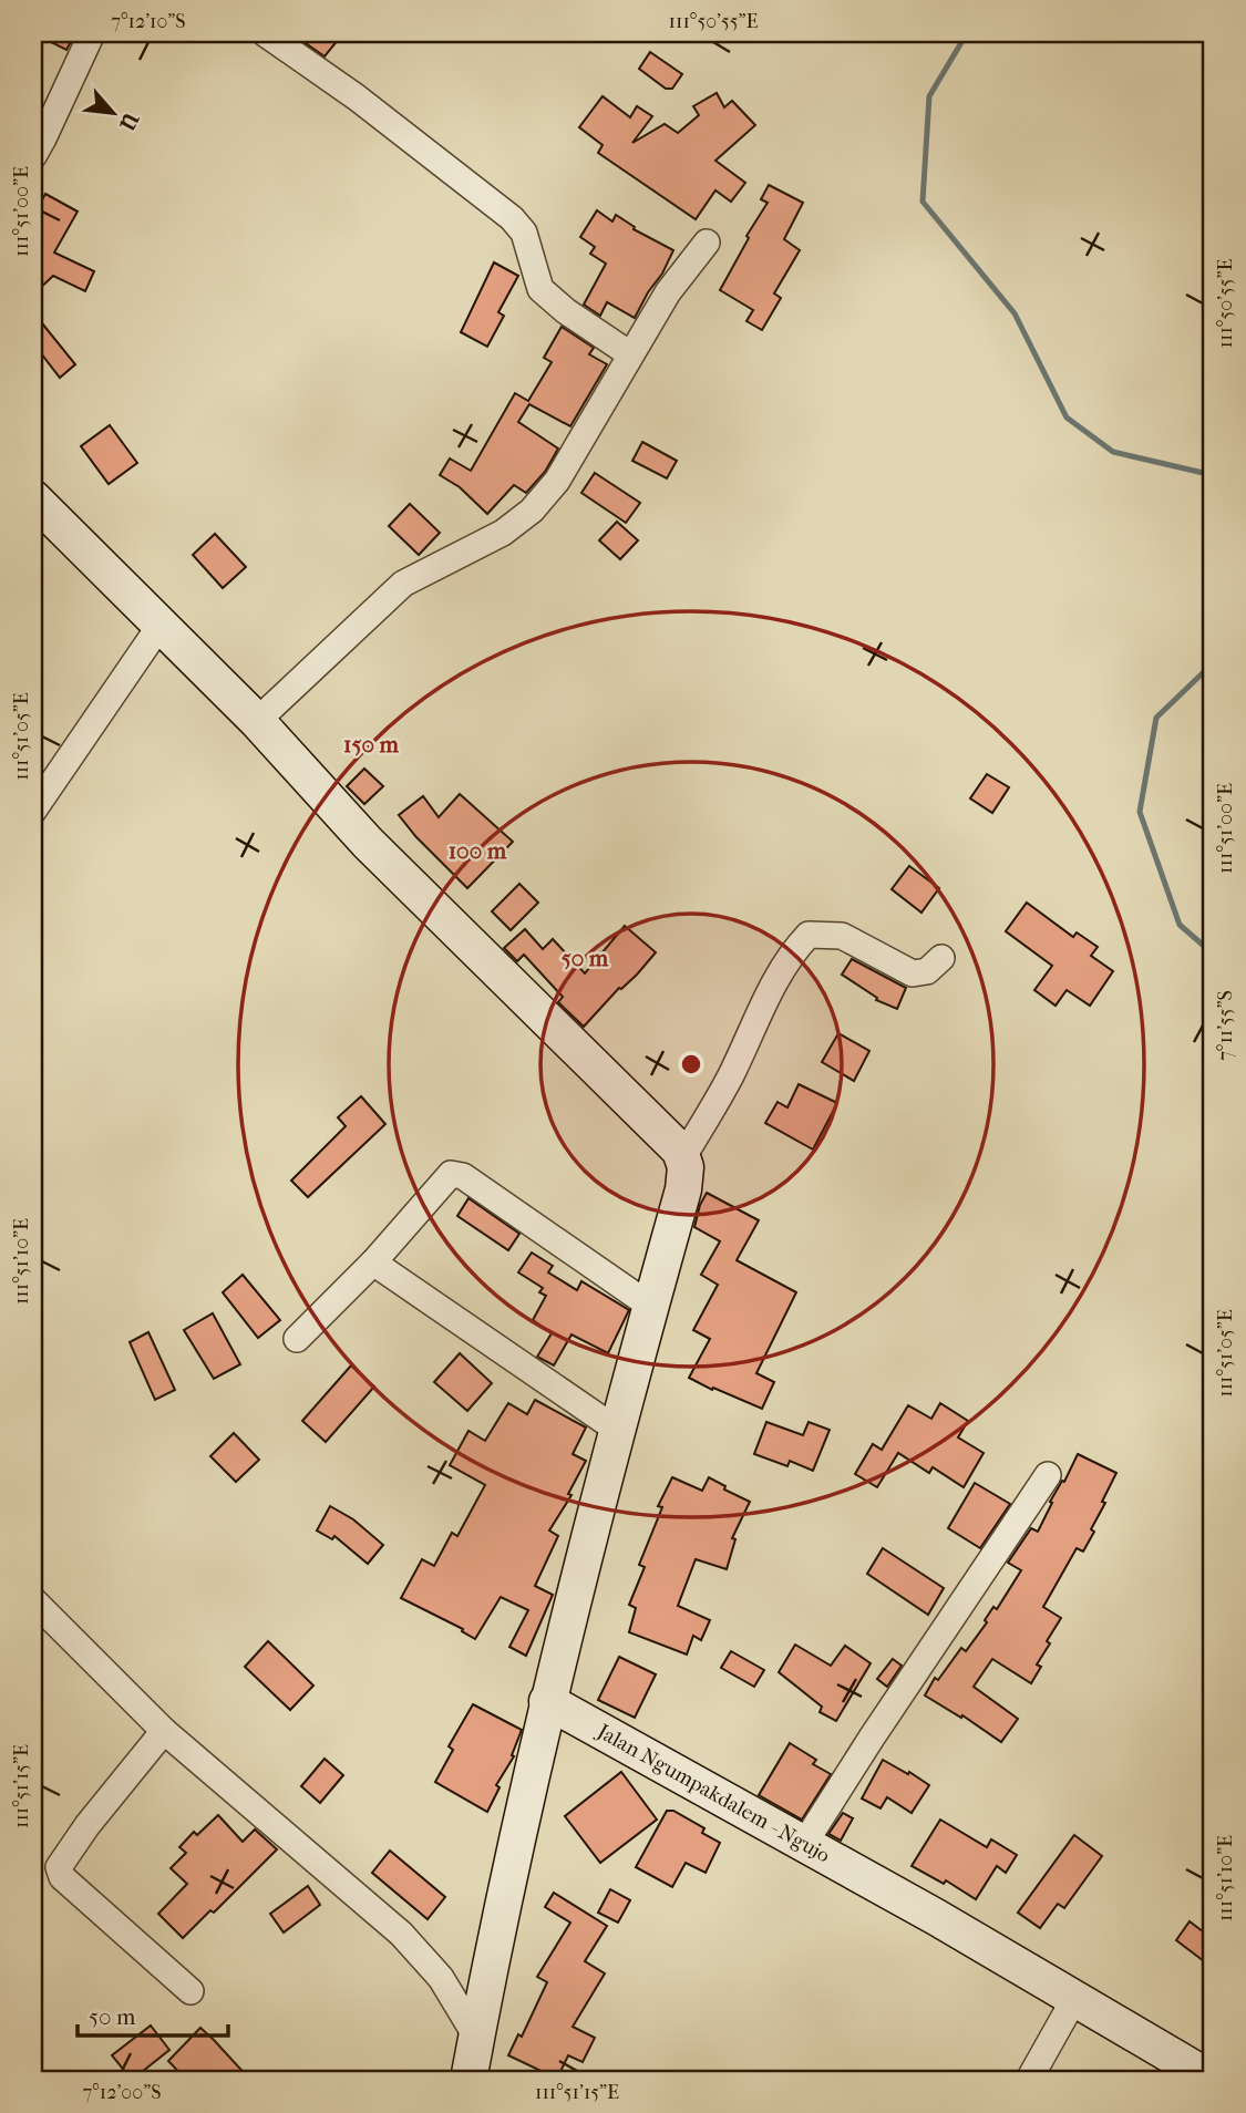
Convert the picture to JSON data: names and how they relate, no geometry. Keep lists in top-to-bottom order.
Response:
{
  "streets": {
    "street": ["Jalan Ngumpakdalem - Ngujo"]
  },
  "scale_bar": "50 m",
  "north": "bottom right",
  "coordinates": [
    "7°12'10\"S",
    "111°50'55\"E",
    "111°51'00\"E",
    "111°51'05\"E",
    "7°11'55\"S",
    "111°51'10\"E",
    "111°51'15\"E",
    "7°12'00\"S"
  ],
  "rings": ["150 m", "100 m", "50 m"]
}
